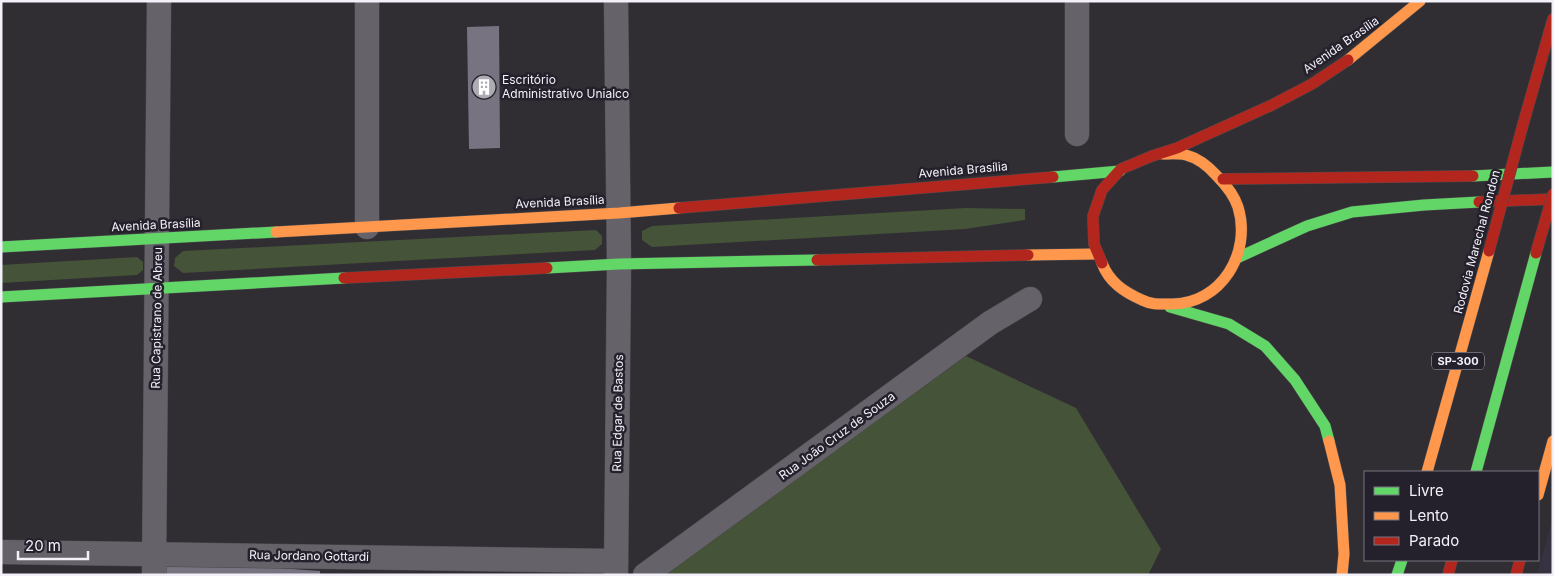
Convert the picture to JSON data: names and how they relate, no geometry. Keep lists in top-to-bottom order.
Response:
{
  "streets": {
    "main road": ["Avenida Brasília", "Rodovia Marechal Rondon", "SP-300"],
    "street": [
      "Rua Capistrano de Abreu",
      "Rua Edgar de Bastos",
      "Rua João Cruz de Souza",
      "Rua Jordano Gottardi"
    ]
  },
  "crossings": [
    ["Avenida Brasília", "Rua Capistrano de Abreu"],
    ["Avenida Brasília", "Rua Edgar de Bastos"],
    ["Rua Capistrano de Abreu", "Rua Jordano Gottardi"],
    ["Rua Edgar de Bastos", "Rua Jordano Gottardi"]
  ],
  "places": {
    "building": ["Escritório Administrativo Unialco"]
  },
  "legend": ["Livre", "Lento", "Parado"],
  "scale_bar": "20 m"
}
